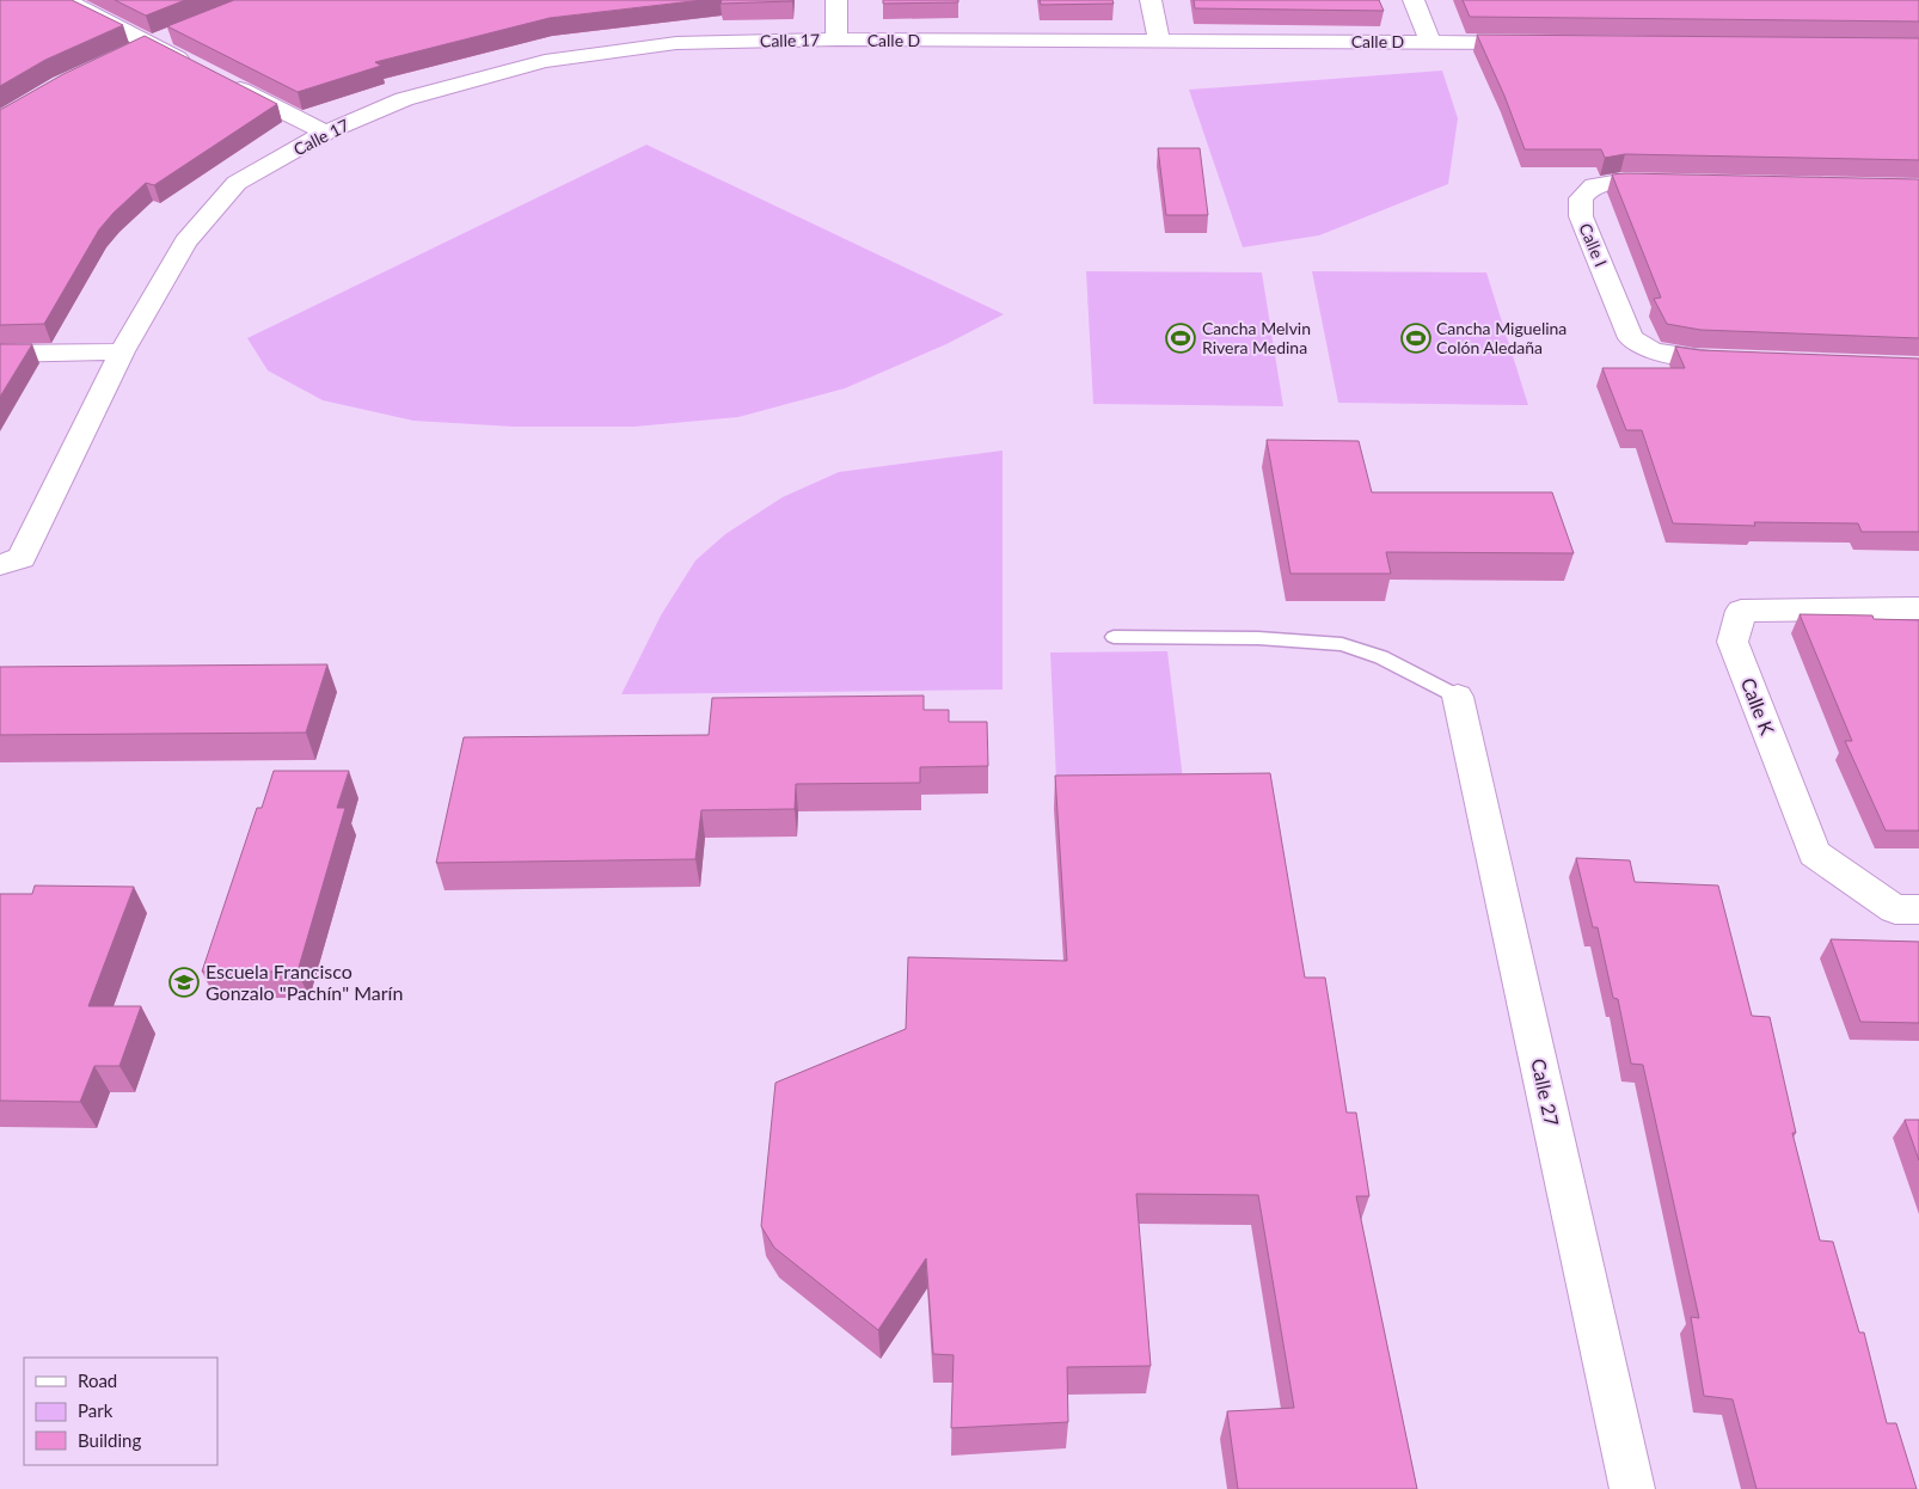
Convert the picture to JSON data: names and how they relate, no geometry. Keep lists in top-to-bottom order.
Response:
{
  "streets": {
    "street": [
      "Calle 17",
      "Calle D",
      "Calle I",
      "Calle K",
      "Calle 27"
    ]
  },
  "crossings": [
    ["Calle 17", "Calle D"]
  ],
  "places": {
    "sports": ["Cancha Melvin Rivera Medina", "Cancha Miguelina Colón Aledaña"],
    "school or university": ["Escuela Francisco Gonzalo \"Pachín\" Marín"]
  },
  "legend": ["Road", "Park", "Building"]
}
